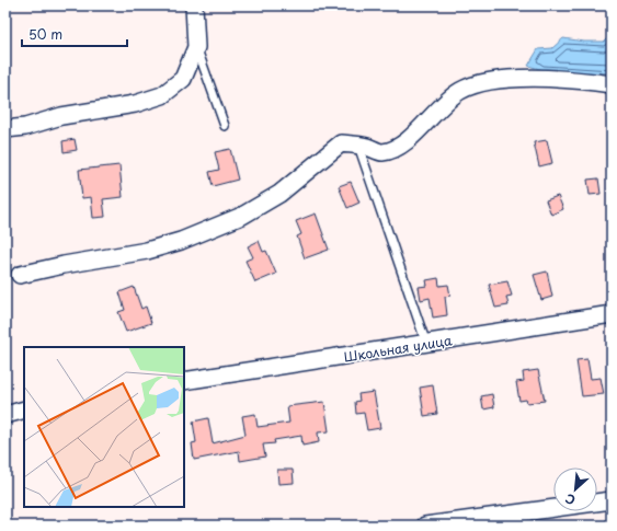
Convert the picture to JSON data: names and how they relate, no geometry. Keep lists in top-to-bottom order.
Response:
{
  "streets": {
    "street": ["Школьная улица"]
  },
  "scale_bar": "50 m",
  "north": "bottom left"
}
